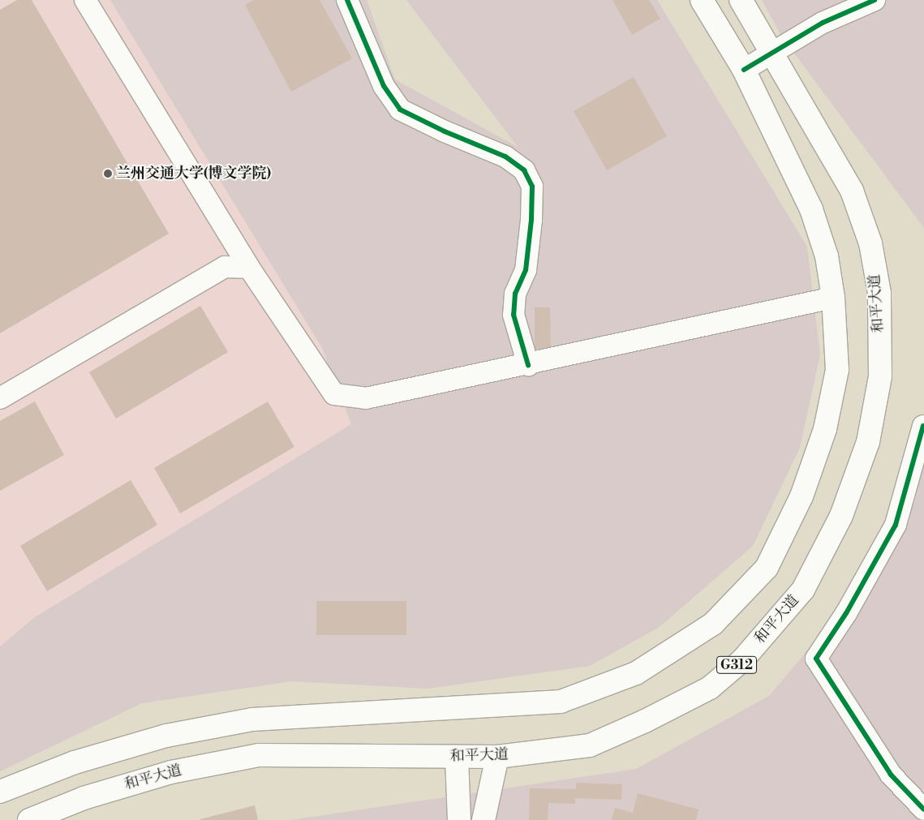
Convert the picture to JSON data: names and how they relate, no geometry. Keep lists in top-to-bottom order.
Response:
{
  "streets": {
    "main road": ["和平大道", "G312"]
  },
  "places": ["兰州交通大学(博文学院)"]
}
